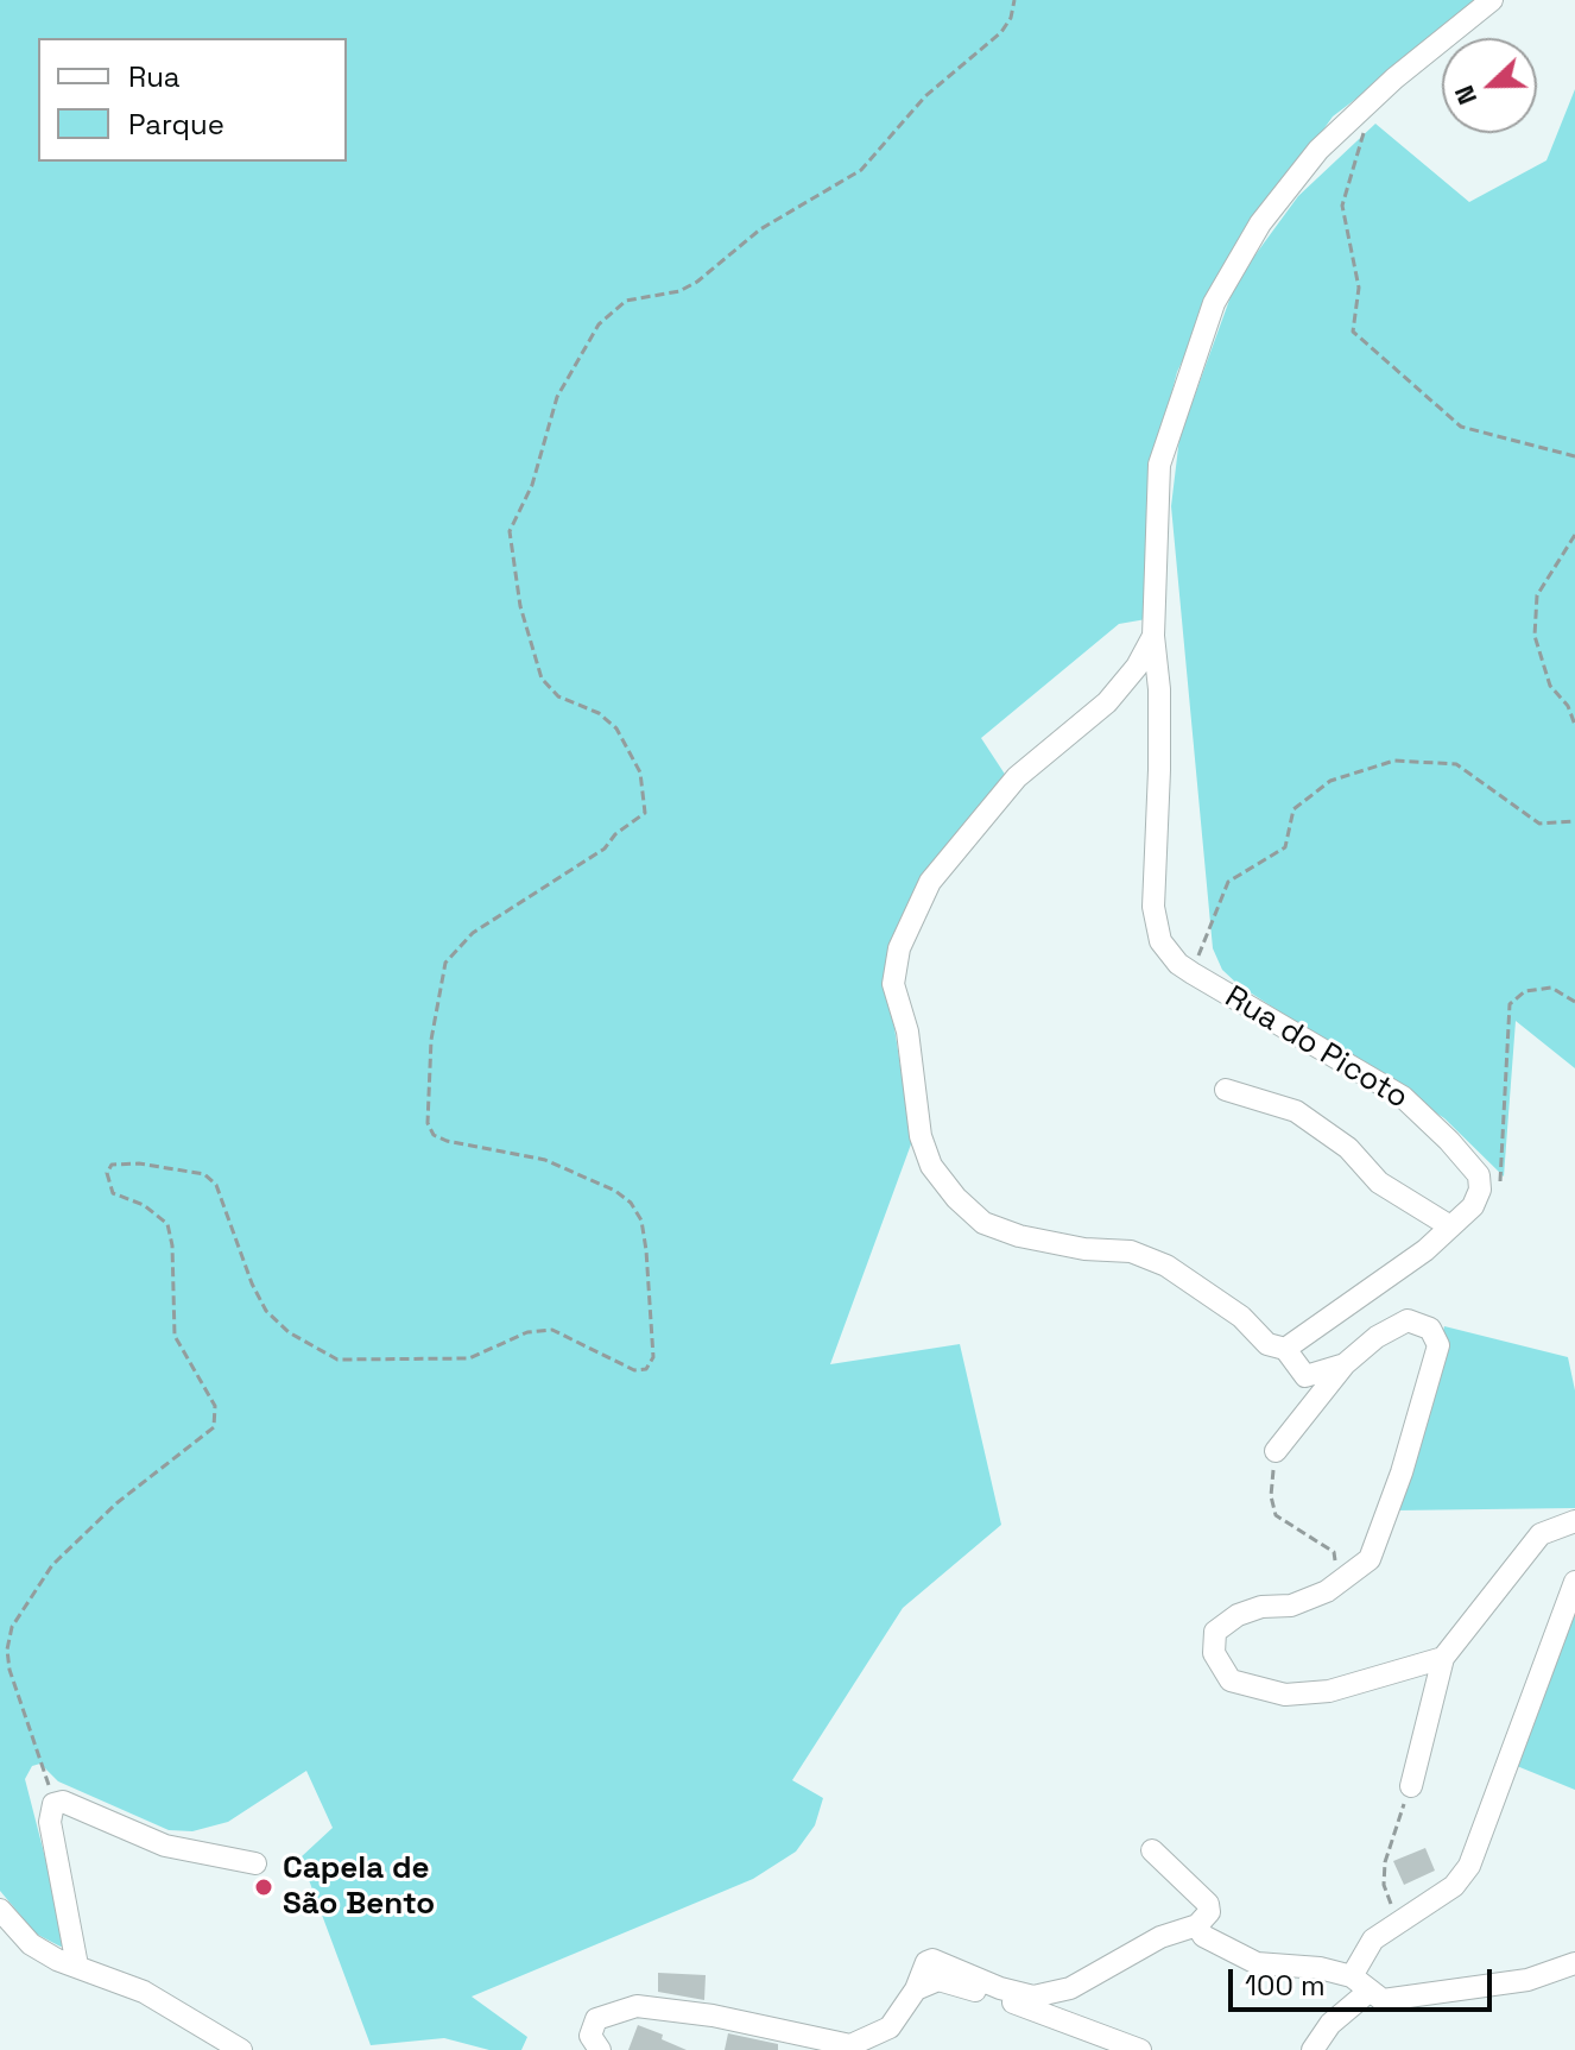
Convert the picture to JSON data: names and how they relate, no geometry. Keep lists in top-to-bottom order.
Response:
{
  "streets": {
    "street": ["Rua do Picoto"]
  },
  "places": ["Capela de São Bento"],
  "legend": ["Rua", "Parque"],
  "scale_bar": "100 m",
  "north": "left"
}
